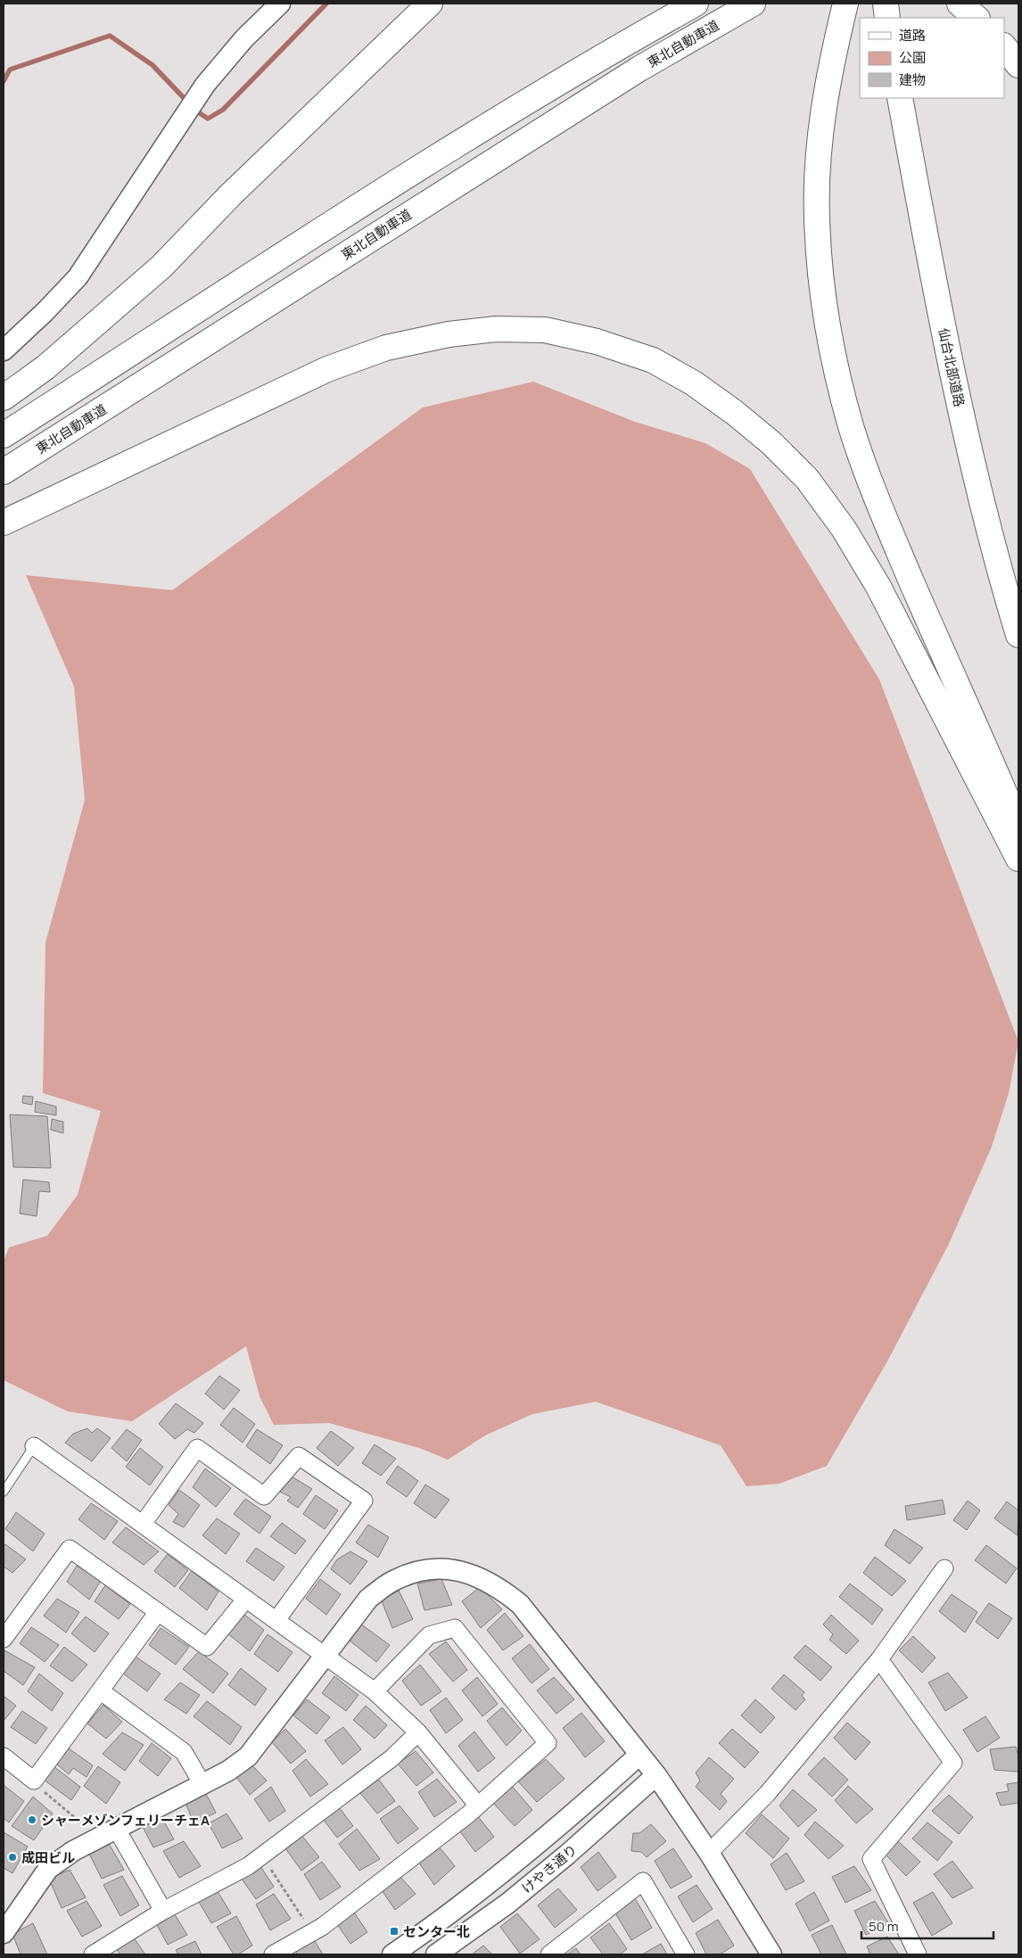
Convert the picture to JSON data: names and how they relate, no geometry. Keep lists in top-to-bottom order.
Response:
{
  "streets": {
    "highway": ["東北自動車道", "仙台北部道路"],
    "street": ["けやき通り"]
  },
  "places": {
    "other": ["シャーメゾンフェリーチェA", "成田ビル"],
    "transit": ["センター北"]
  },
  "legend": ["道路", "公園", "建物"],
  "scale_bar": "50 m"
}
